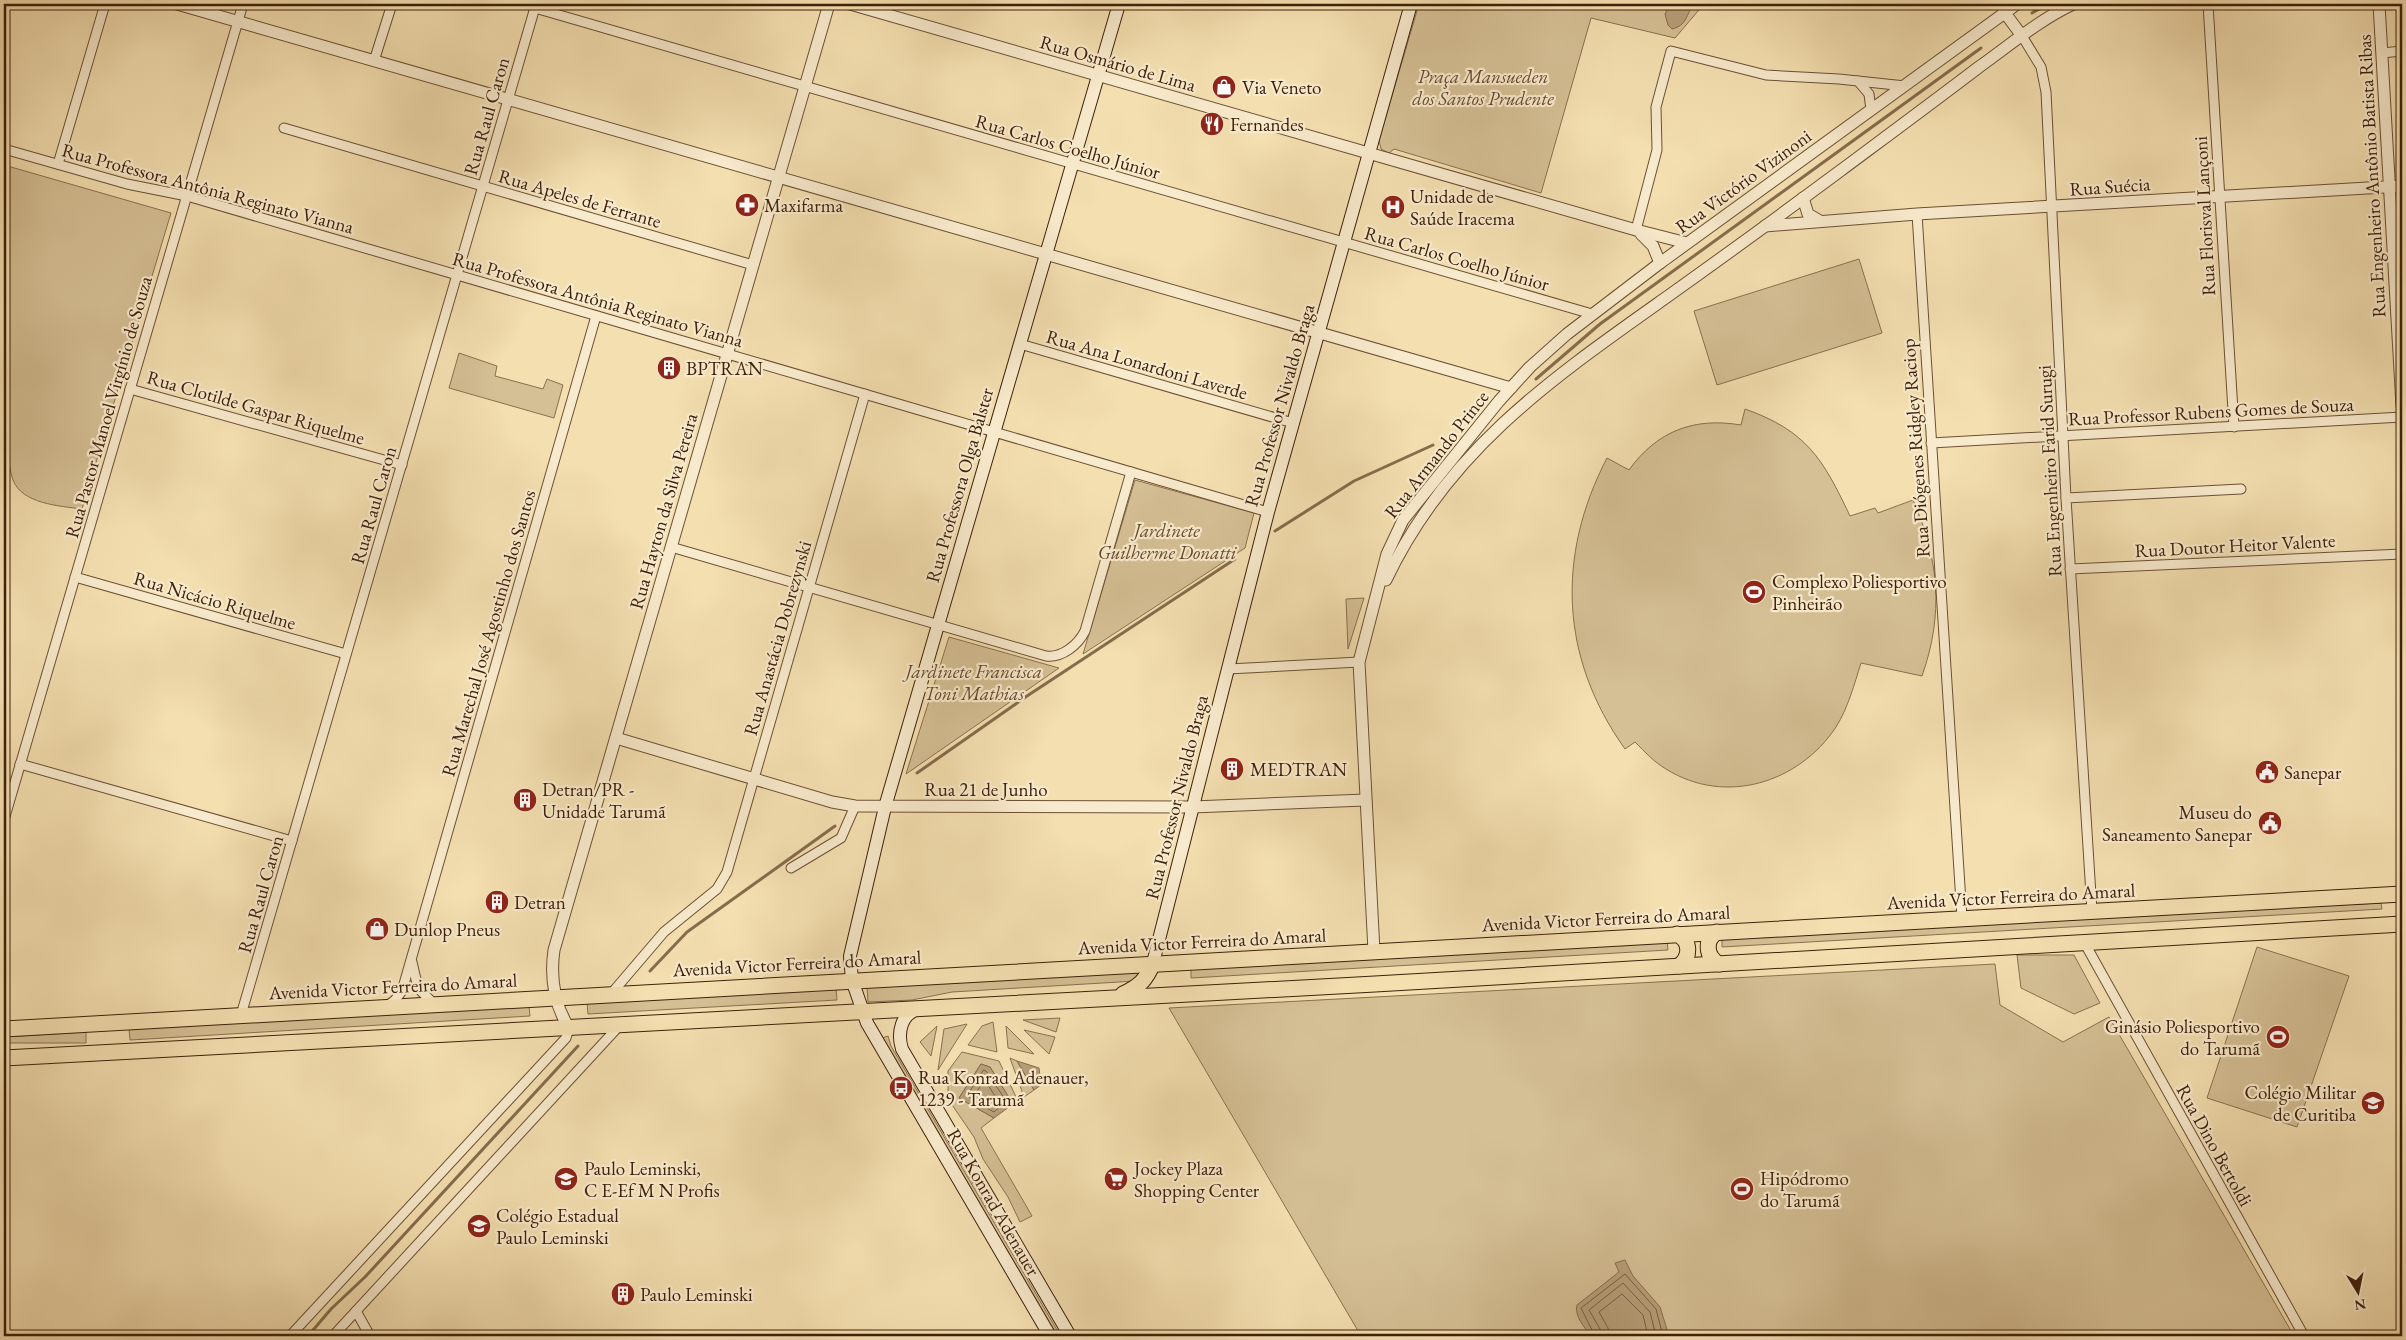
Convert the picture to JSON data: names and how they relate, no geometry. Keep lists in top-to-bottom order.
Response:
{
  "streets": {
    "highway": ["Avenida Victor Ferreira do Amaral"],
    "main road": ["Rua Professor Nivaldo Braga", "Rua Professora Olga Balster", "Rua Konrad Adenauer"],
    "street": [
      "Rua Osmário de Lima",
      "Rua Raul Caron",
      "Rua Carlos Coelho Júnior",
      "Rua Engenheiro Antônio Batista Ribas",
      "Rua Victório Vizinoni",
      "Rua Suécia",
      "Rua Professora Antônia Reginato Vianna",
      "Rua Apeles de Ferrante",
      "Rua Florisval Lançoni",
      "Rua Ana Lonardoni Laverde",
      "Rua Pastor Manoel Virgínio de Souza",
      "Rua Clotilde Gaspar Riquelme",
      "Rua Professor Rubens Gomes de Souza",
      "Rua Diógenes Ridgley Raciop",
      "Rua Armando Prince",
      "Rua Engenheiro Farid Surugi",
      "Rua Hayton da Silva Pereira",
      "Rua Doutor Heitor Valente",
      "Rua Nicácio Riquelme",
      "Rua Marechal José Agostinho dos Santos",
      "Rua Anastácia Dobrezynski",
      "Rua 21 de Junho",
      "Rua Dino Bertoldi"
    ]
  },
  "crossings": [
    ["Rua Osmário de Lima", "Rua Victório Vizinoni"],
    ["Rua Osmário de Lima", "Rua Professor Nivaldo Braga"],
    ["Rua Osmário de Lima", "Rua Professora Olga Balster"],
    ["Rua Raul Caron", "Rua Carlos Coelho Júnior"],
    ["Rua Raul Caron", "Rua Professora Antônia Reginato Vianna"],
    ["Rua Raul Caron", "Rua Apeles de Ferrante"],
    ["Rua Raul Caron", "Rua Clotilde Gaspar Riquelme"],
    ["Rua Raul Caron", "Rua Nicácio Riquelme"],
    ["Rua Raul Caron", "Avenida Victor Ferreira do Amaral"],
    ["Rua Carlos Coelho Júnior", "Rua Victório Vizinoni"],
    ["Rua Carlos Coelho Júnior", "Rua Professor Nivaldo Braga"],
    ["Rua Carlos Coelho Júnior", "Rua Professora Olga Balster"],
    ["Rua Carlos Coelho Júnior", "Rua Hayton da Silva Pereira"],
    ["Rua Engenheiro Antônio Batista Ribas", "Rua Suécia"],
    ["Rua Victório Vizinoni", "Rua Armando Prince"],
    ["Rua Suécia", "Rua Florisval Lançoni"],
    ["Rua Suécia", "Rua Diógenes Ridgley Raciop"],
    ["Rua Suécia", "Rua Armando Prince"],
    ["Rua Suécia", "Rua Engenheiro Farid Surugi"],
    ["Rua Professora Antônia Reginato Vianna", "Rua Professor Nivaldo Braga"],
    ["Rua Professora Antônia Reginato Vianna", "Rua Pastor Manoel Virgínio de Souza"],
    ["Rua Professora Antônia Reginato Vianna", "Rua Professora Olga Balster"],
    ["Rua Professora Antônia Reginato Vianna", "Rua Hayton da Silva Pereira"],
    ["Rua Professora Antônia Reginato Vianna", "Rua Marechal José Agostinho dos Santos"],
    ["Rua Professora Antônia Reginato Vianna", "Rua Anastácia Dobrezynski"],
    ["Rua Apeles de Ferrante", "Rua Hayton da Silva Pereira"],
    ["Rua Florisval Lançoni", "Rua Professor Rubens Gomes de Souza"],
    ["Rua Ana Lonardoni Laverde", "Rua Professor Nivaldo Braga"],
    ["Rua Ana Lonardoni Laverde", "Rua Professora Olga Balster"],
    ["Rua Professor Nivaldo Braga", "Rua 21 de Junho"],
    ["Rua Professor Nivaldo Braga", "Avenida Victor Ferreira do Amaral"],
    ["Rua Pastor Manoel Virgínio de Souza", "Rua Clotilde Gaspar Riquelme"],
    ["Rua Pastor Manoel Virgínio de Souza", "Rua Nicácio Riquelme"],
    ["Rua Professor Rubens Gomes de Souza", "Rua Diógenes Ridgley Raciop"],
    ["Rua Professor Rubens Gomes de Souza", "Rua Engenheiro Farid Surugi"],
    ["Rua Diógenes Ridgley Raciop", "Avenida Victor Ferreira do Amaral"],
    ["Rua Armando Prince", "Rua 21 de Junho"],
    ["Rua Armando Prince", "Avenida Victor Ferreira do Amaral"],
    ["Rua Engenheiro Farid Surugi", "Rua Doutor Heitor Valente"],
    ["Rua Engenheiro Farid Surugi", "Avenida Victor Ferreira do Amaral"],
    ["Rua Professora Olga Balster", "Rua 21 de Junho"],
    ["Rua Professora Olga Balster", "Avenida Victor Ferreira do Amaral"],
    ["Rua Professora Olga Balster", "Rua Konrad Adenauer"],
    ["Rua Hayton da Silva Pereira", "Rua 21 de Junho"],
    ["Rua Hayton da Silva Pereira", "Avenida Victor Ferreira do Amaral"],
    ["Rua Marechal José Agostinho dos Santos", "Avenida Victor Ferreira do Amaral"],
    ["Rua Anastácia Dobrezynski", "Rua 21 de Junho"],
    ["Rua Anastácia Dobrezynski", "Avenida Victor Ferreira do Amaral"],
    ["Avenida Victor Ferreira do Amaral", "Rua Konrad Adenauer"]
  ],
  "parks": ["Praça Mansueden dos Santos Prudente", "Jardinete Guilherme Donatti", "Jardinete Francisca Toni Mathias"],
  "places": {
    "shop": ["Via Veneto", "Dunlop Pneus"],
    "restaurant": ["Fernandes"],
    "pharmacy": ["Maxifarma"],
    "hospital": ["Unidade de Saúde Iracema"],
    "building": [
      "BPTRAN",
      "MEDTRAN",
      "Detran/PR - Unidade Tarumã",
      "Detran",
      "Paulo Leminski"
    ],
    "sports": ["Complexo Poliesportivo Pinheirão", "Ginásio Poliesportivo do Tarumã", "Hipódromo do Tarumã"],
    "public building": ["Sanepar", "Museu do Saneamento Sanepar"],
    "bus stop": ["Rua Konrad Adenauer, 1239 - Tarumã"],
    "school or university": ["Colégio Militar de Curitiba", "Paulo Leminski, C E-Ef M N Profis", "Colégio Estadual Paulo Leminski"],
    "supermarket": ["Jockey Plaza Shopping Center"]
  },
  "north": "bottom"
}
